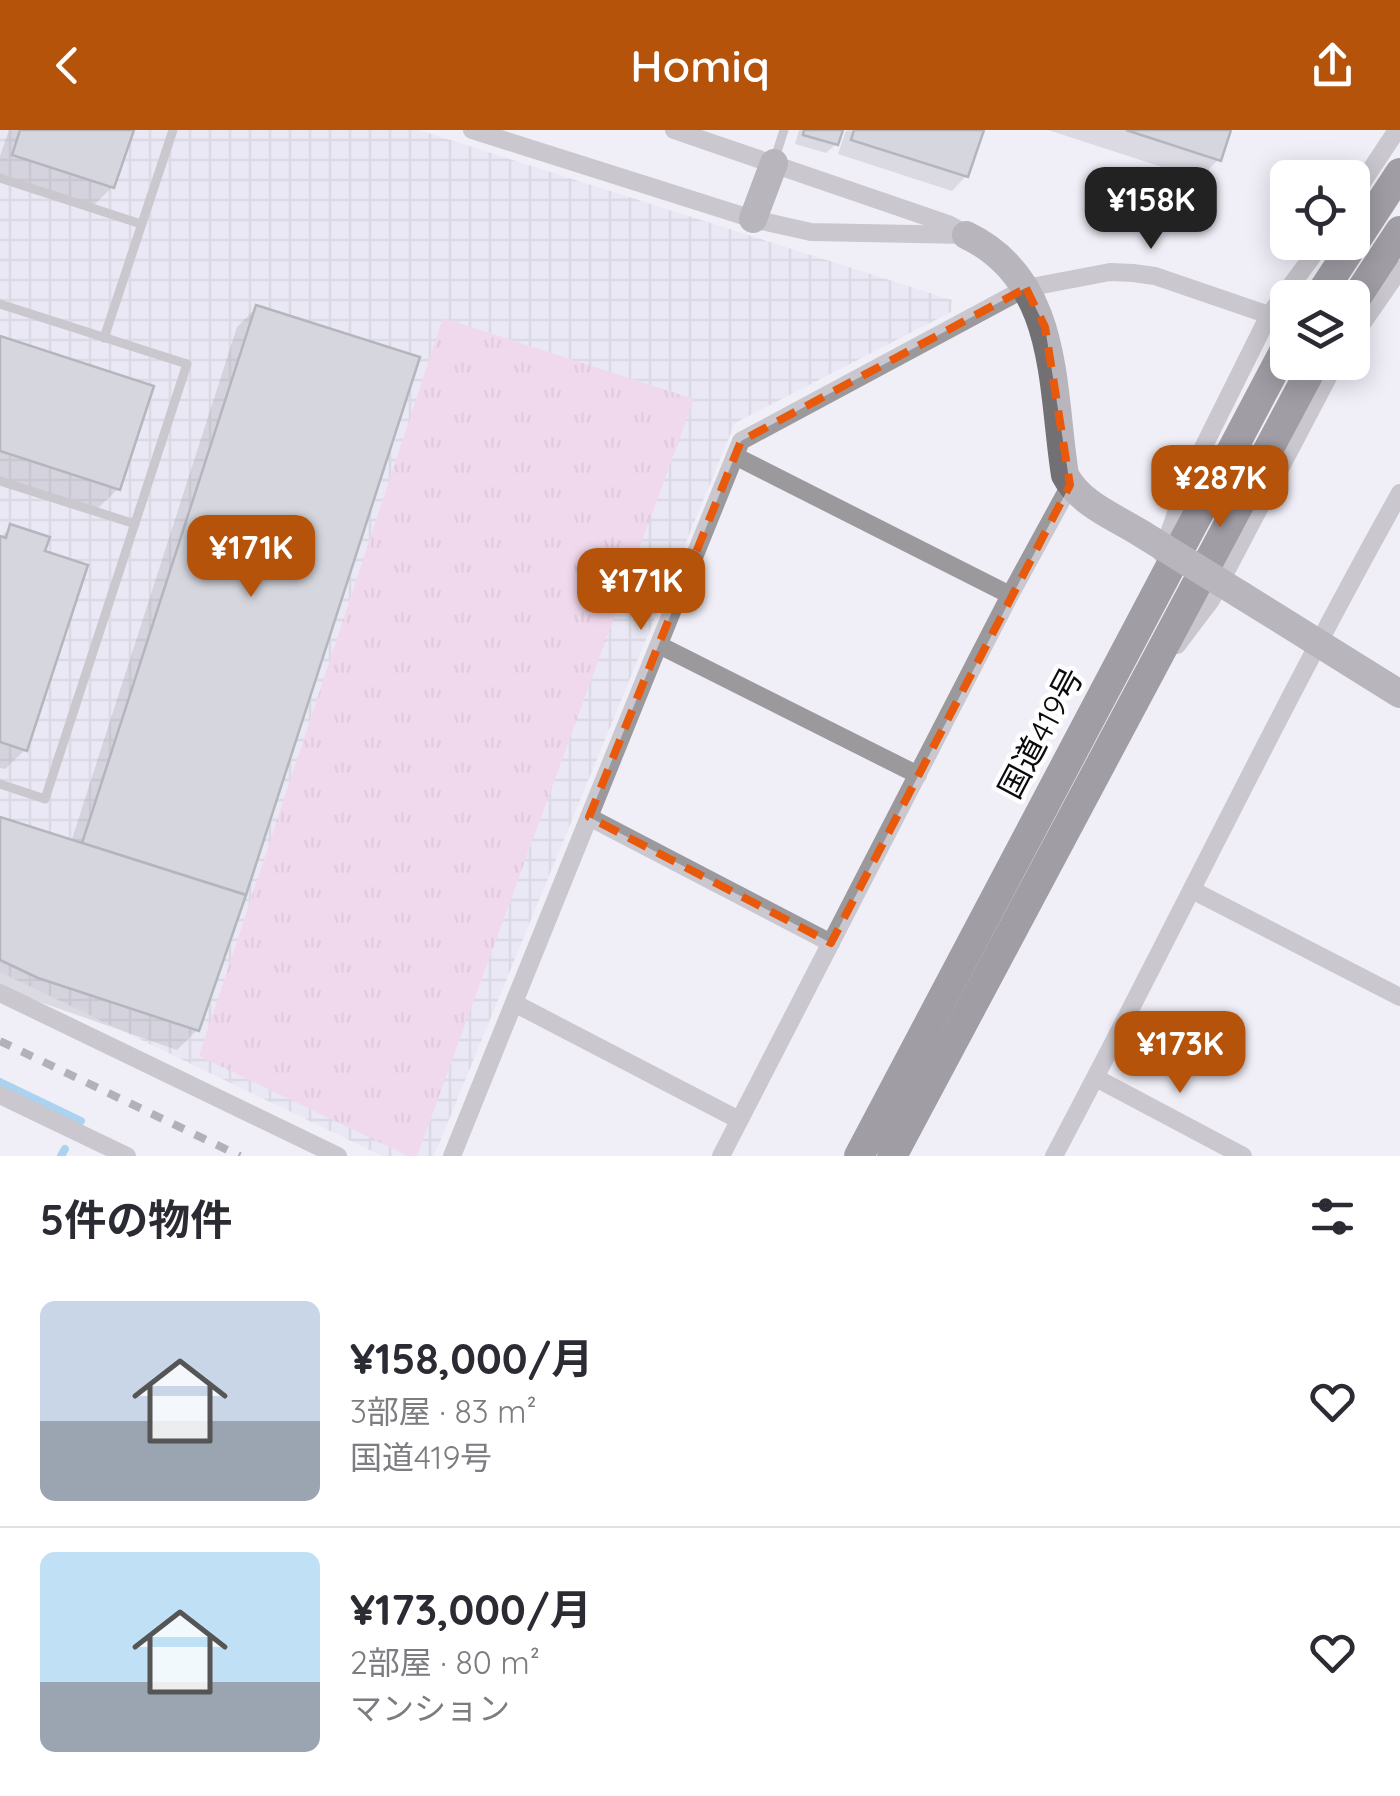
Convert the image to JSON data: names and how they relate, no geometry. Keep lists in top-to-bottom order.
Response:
{
  "streets": {
    "highway": ["国道419号"]
  },
  "page": {
    "header": "Homiq",
    "price": [
      "¥158K",
      "¥287K",
      "¥171K",
      "¥171K",
      "¥173K"
    ],
    "heading": "5件の物件",
    "list": [
      {
        "name": "¥158,000/月",
        "note": "3部屋 · 83 m² · 国道419号"
      },
      {
        "name": "¥173,000/月",
        "note": "2部屋 · 80 m² · マンション"
      }
    ]
  }
}
